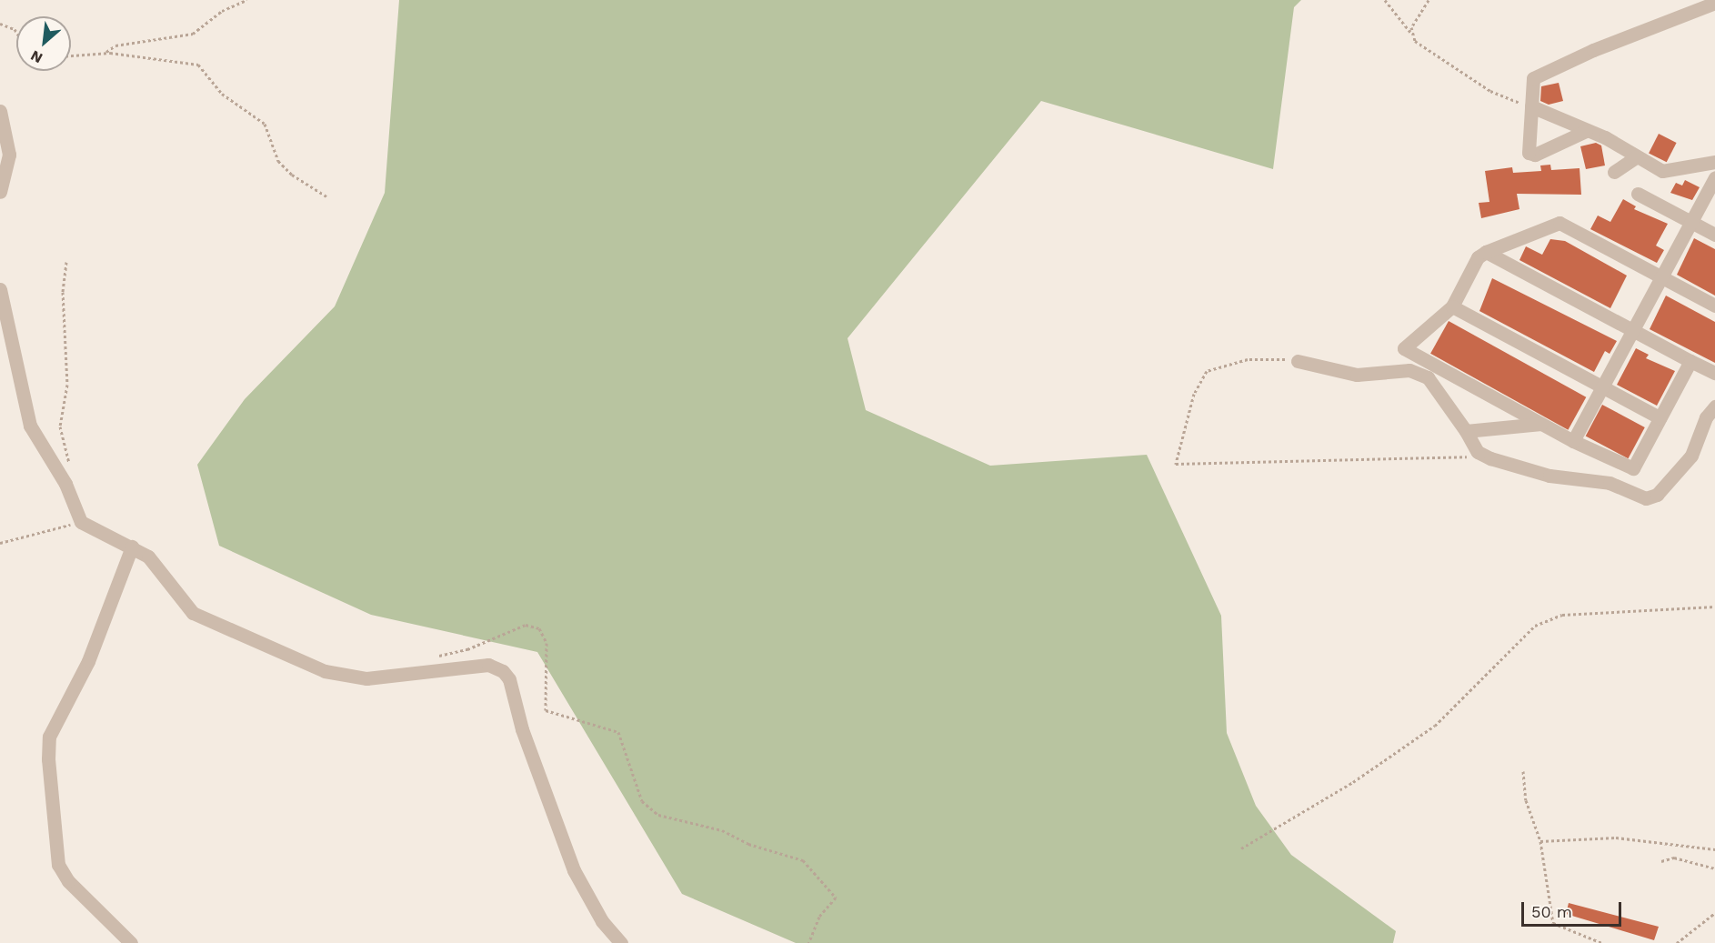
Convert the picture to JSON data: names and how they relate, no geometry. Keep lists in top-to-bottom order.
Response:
{
  "scale_bar": "50 m",
  "north": "bottom left"
}
